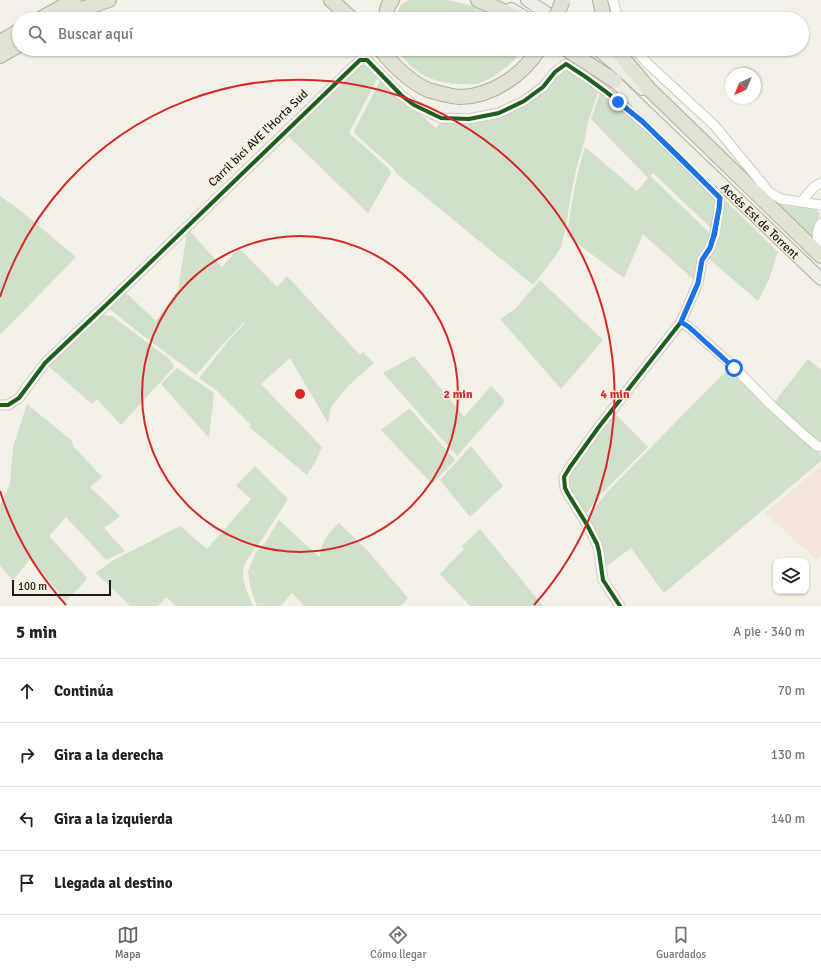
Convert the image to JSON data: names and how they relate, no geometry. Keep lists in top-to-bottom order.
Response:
{
  "streets": {
    "main road": ["Accés Est de Torrent"],
    "cycle path": ["Carril bici AVE l'Horta Sud"]
  },
  "scale_bar": "100 m",
  "north": "bottom left",
  "page": {
    "search": "Buscar aquí",
    "scale": "100 m",
    "heading": ["5 min", "A pie · 340 m"],
    "list": [
      ["Continúa", "70 m"],
      ["Gira a la derecha", "130 m"],
      ["Gira a la izquierda", "140 m"],
      "Llegada al destino"
    ],
    "nav": ["Mapa", "Cómo llegar", "Guardados"]
  },
  "rings": ["2 min", "4 min"]
}
